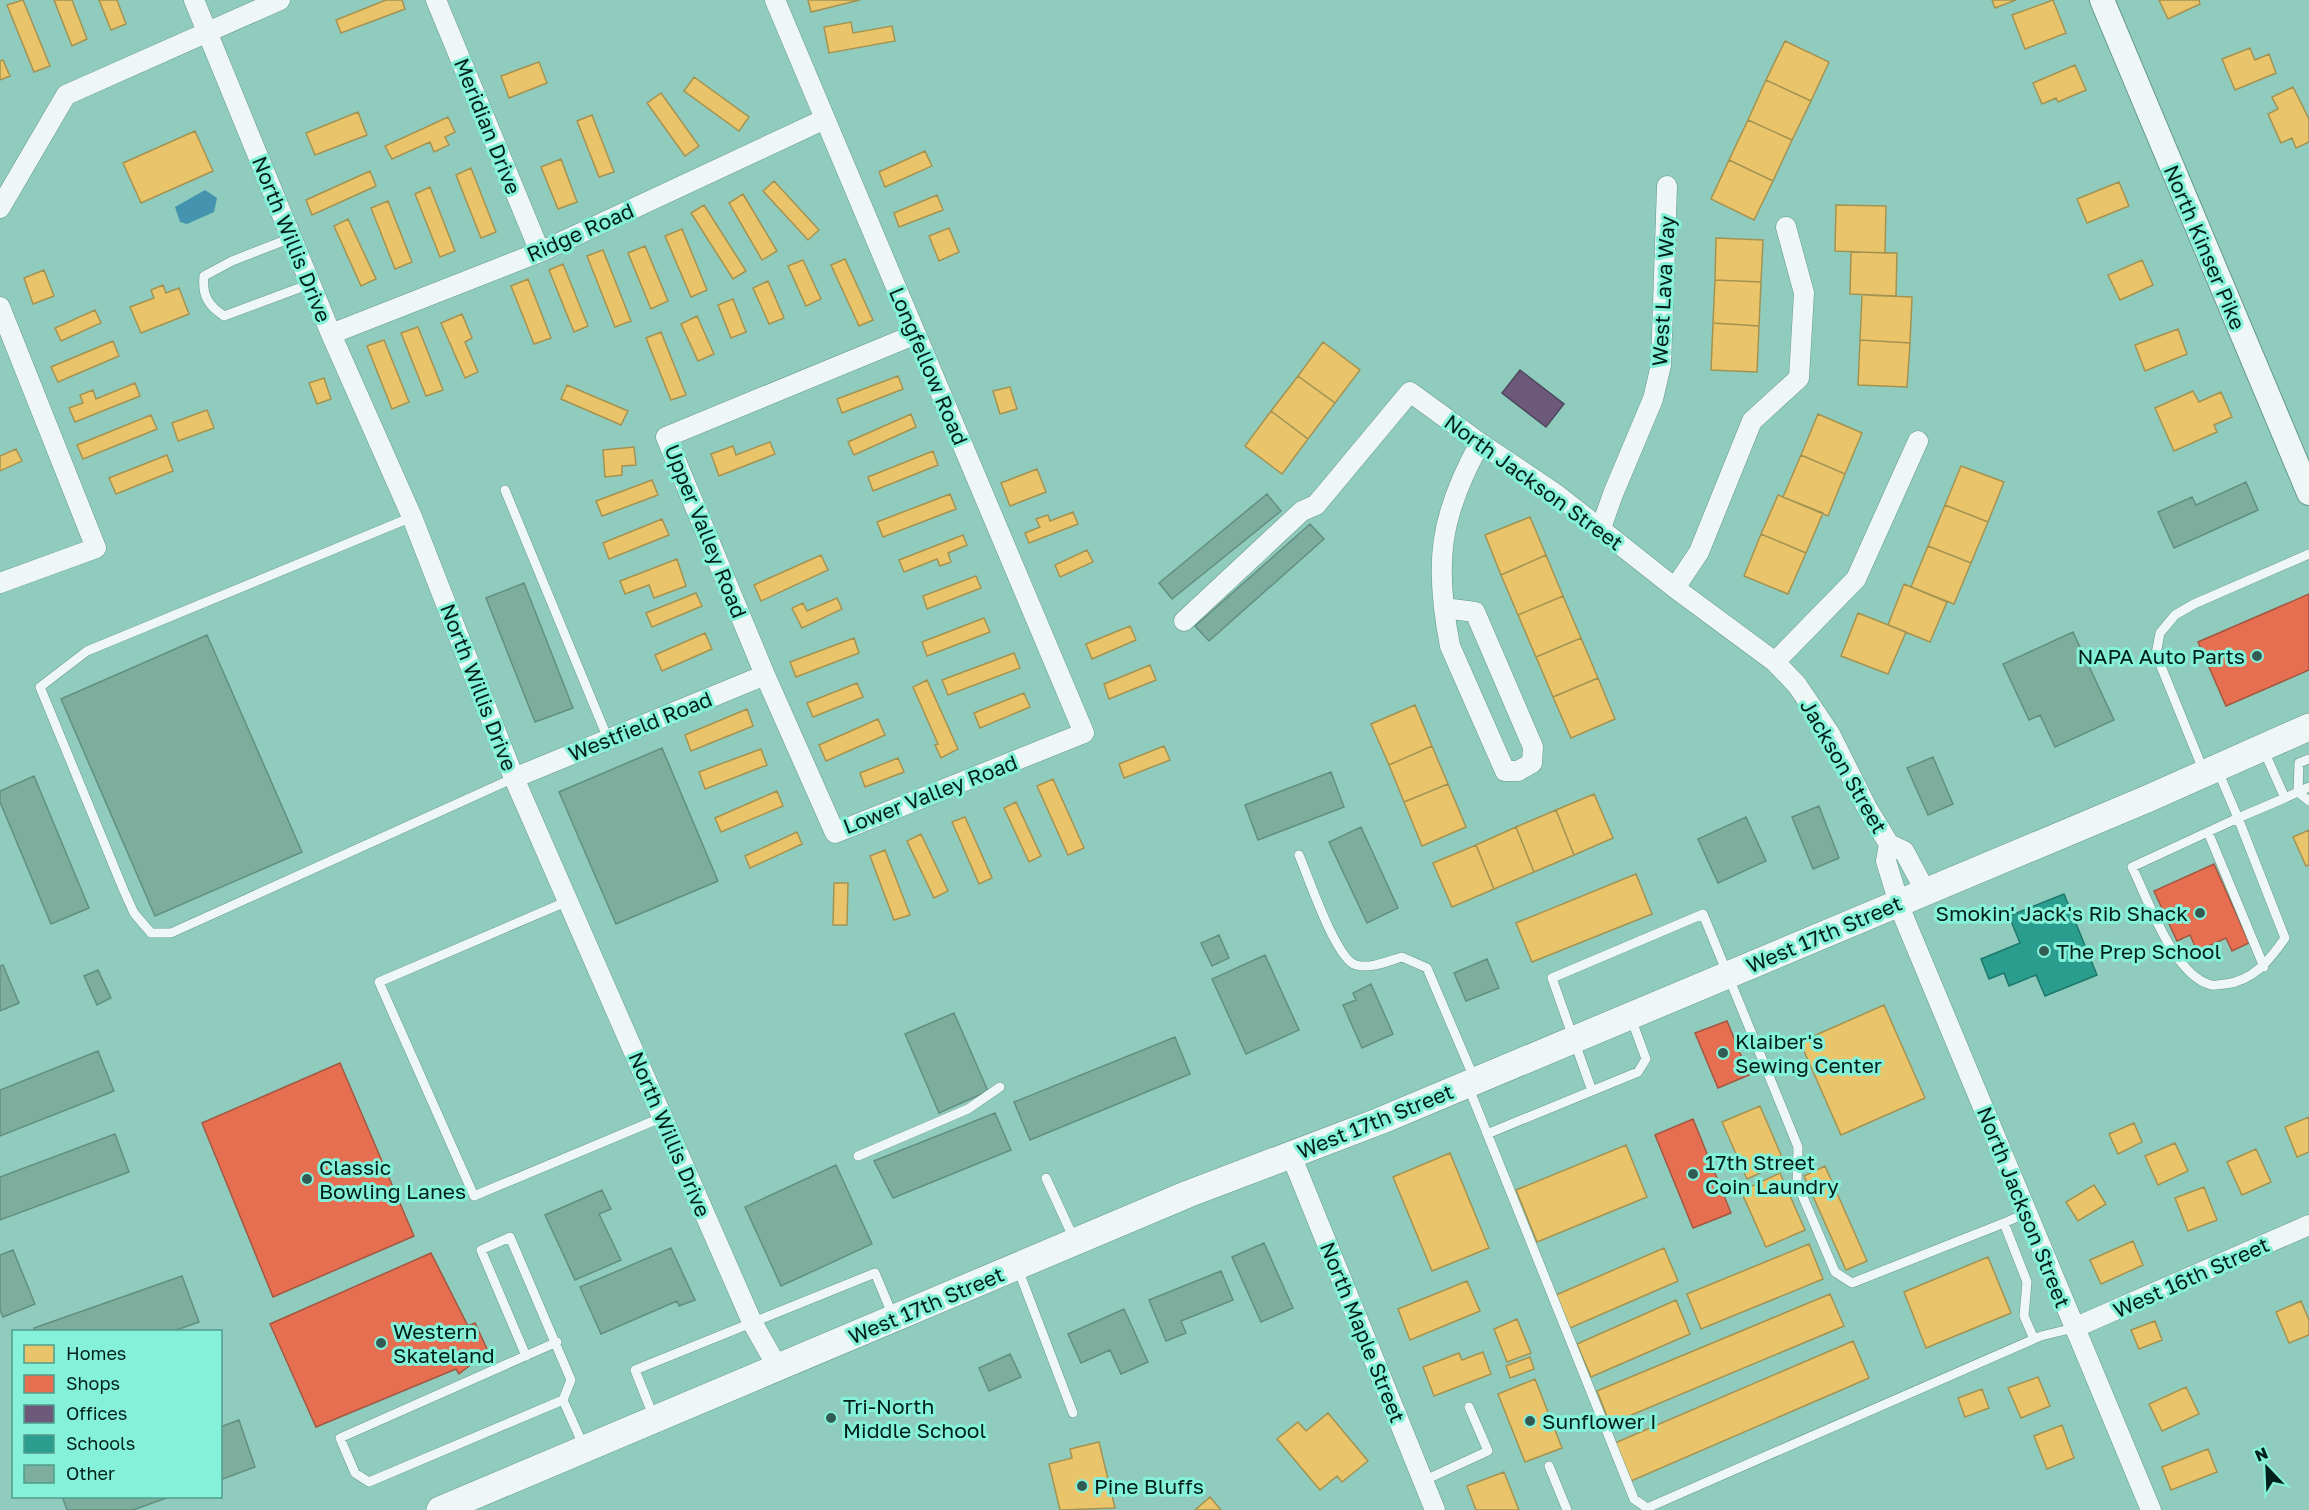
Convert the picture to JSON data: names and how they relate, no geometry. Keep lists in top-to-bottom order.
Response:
{
  "streets": {
    "main road": ["West 17th Street"],
    "street": [
      "Meridian Drive",
      "Ridge Road",
      "North Willis Drive",
      "North Kinser Pike",
      "West Lava Way",
      "Longfellow Road",
      "North Jackson Street",
      "Upper Valley Road",
      "Westfield Road",
      "Jackson Street",
      "Lower Valley Road",
      "West 16th Street",
      "North Maple Street"
    ]
  },
  "crossings": [
    ["Meridian Drive", "Ridge Road"],
    ["Ridge Road", "North Willis Drive"],
    ["Ridge Road", "Longfellow Road"],
    ["North Willis Drive", "Westfield Road"],
    ["North Willis Drive", "West 17th Street"],
    ["West Lava Way", "North Jackson Street"],
    ["Longfellow Road", "Upper Valley Road"],
    ["Longfellow Road", "Lower Valley Road"],
    ["North Jackson Street", "Jackson Street"],
    ["North Jackson Street", "West 17th Street"],
    ["North Jackson Street", "West 16th Street"],
    ["Upper Valley Road", "Westfield Road"],
    ["Upper Valley Road", "Lower Valley Road"],
    ["Westfield Road", "Lower Valley Road"],
    ["Jackson Street", "West 17th Street"],
    ["West 17th Street", "North Maple Street"]
  ],
  "places": [
    "NAPA Auto Parts",
    "Smokin' Jack's Rib Shack",
    "The Prep School",
    "Klaiber's Sewing Center",
    "17th Street Coin Laundry",
    "Classic Bowling Lanes",
    "Western Skateland",
    "Tri-North Middle School",
    "Sunflower I",
    "Pine Bluffs"
  ],
  "legend": [
    "Homes",
    "Shops",
    "Offices",
    "Schools",
    "Other"
  ],
  "north": "top left"
}
